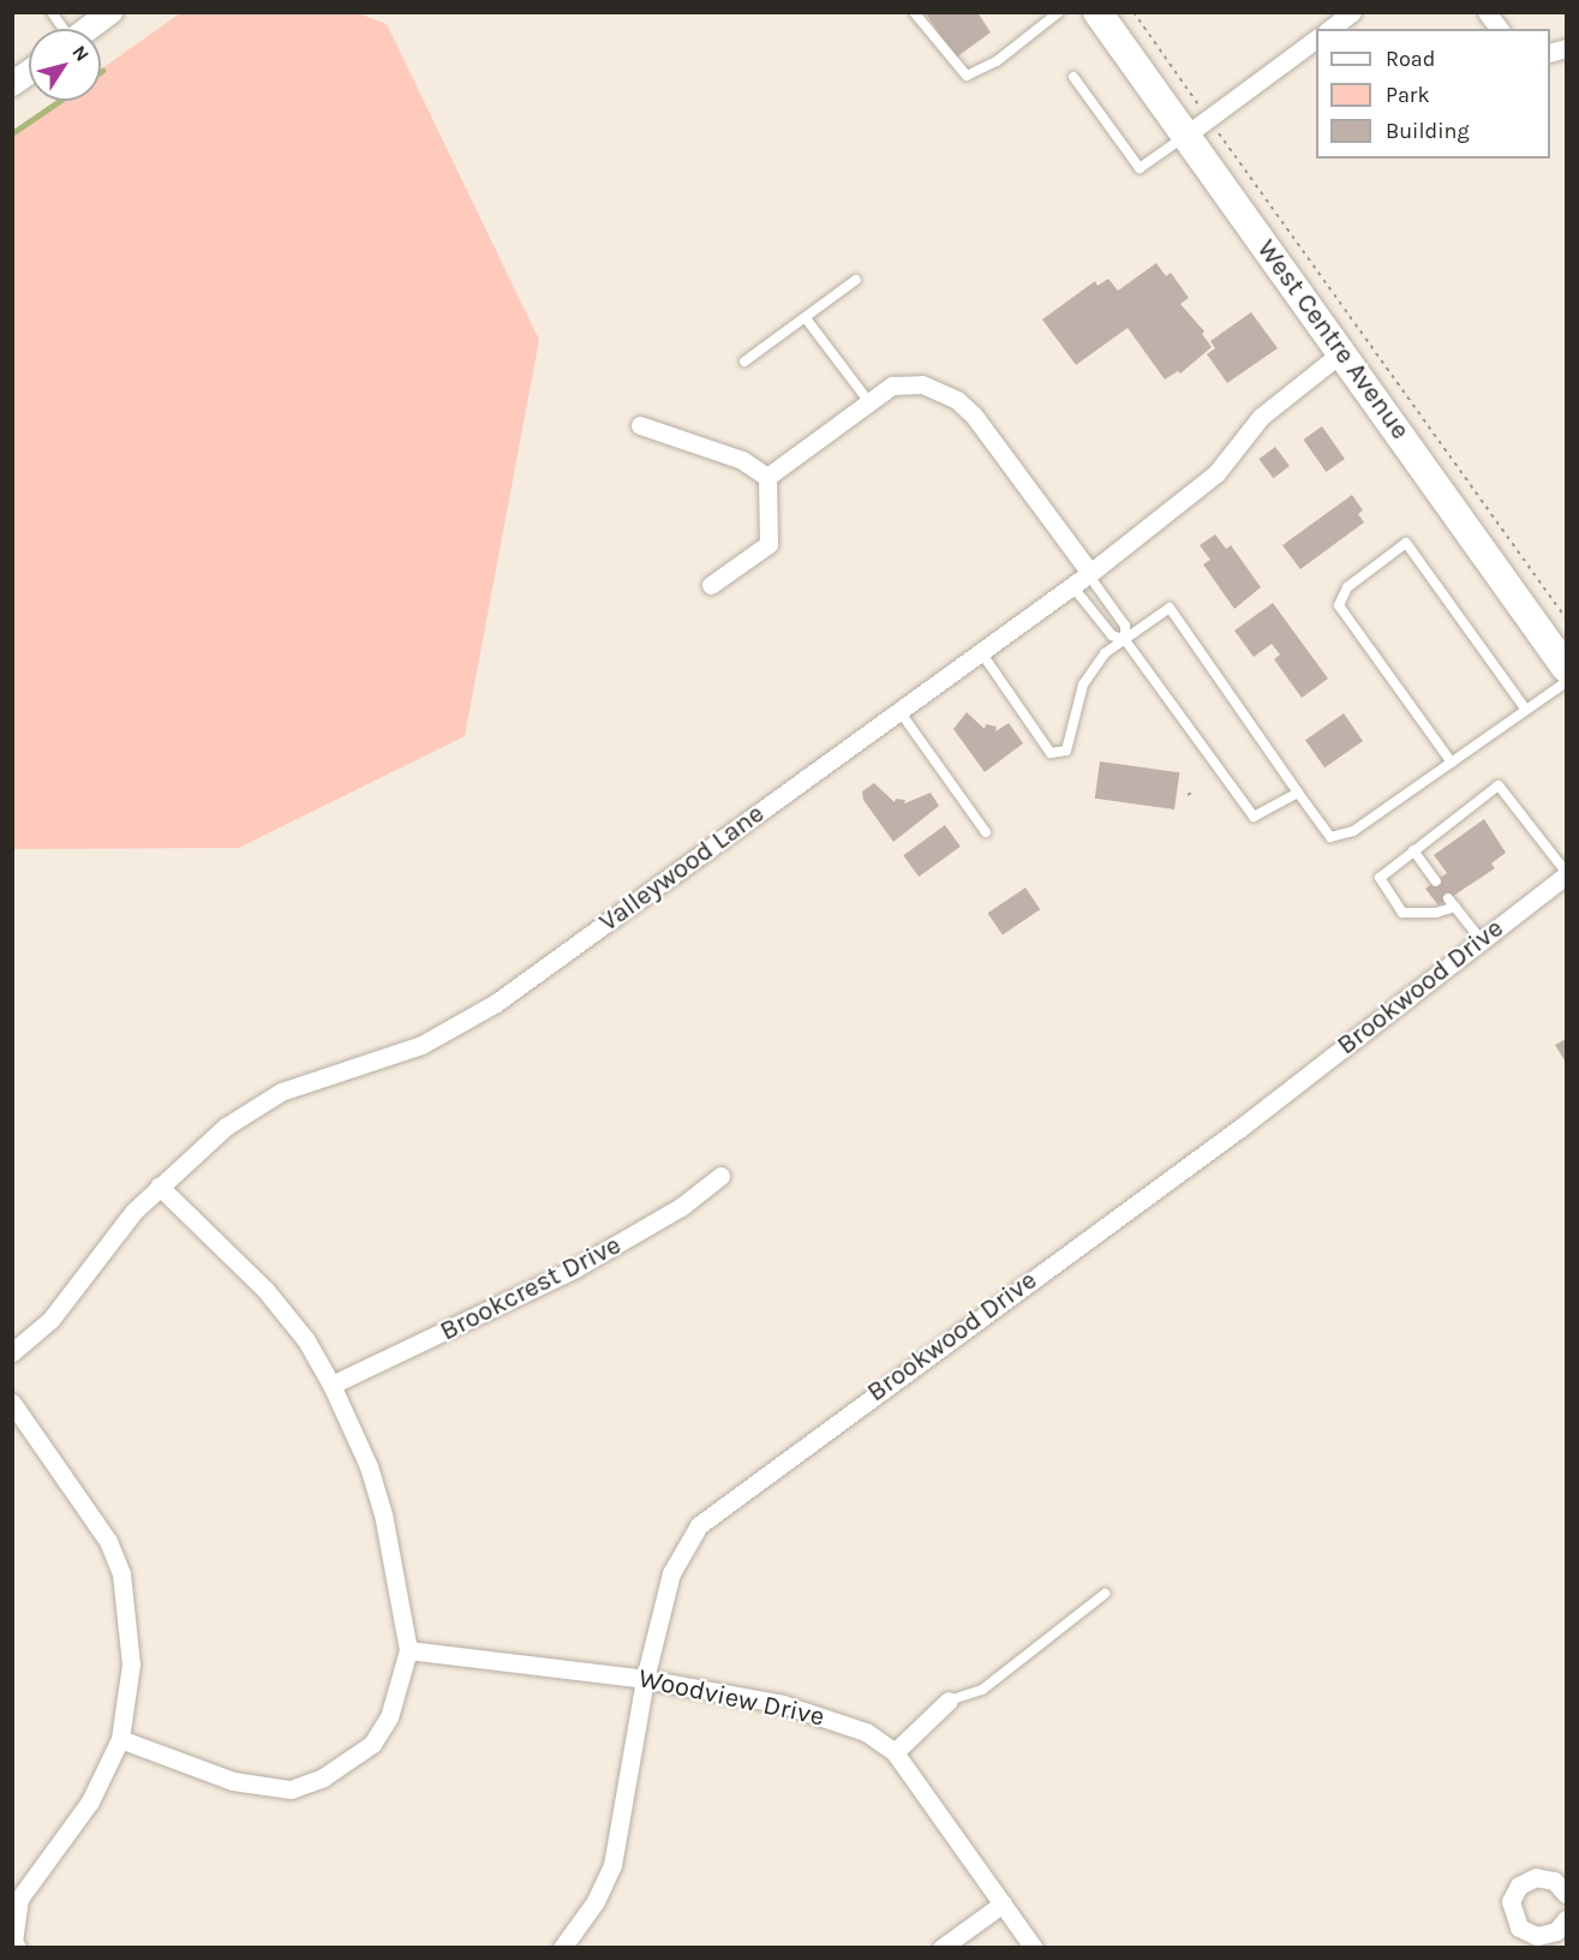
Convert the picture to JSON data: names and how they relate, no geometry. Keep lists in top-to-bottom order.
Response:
{
  "streets": {
    "main road": ["West Centre Avenue"],
    "street": [
      "Valleywood Lane",
      "Brookwood Drive",
      "Brookcrest Drive",
      "Woodview Drive"
    ]
  },
  "crossings": [
    ["West Centre Avenue", "Valleywood Lane"],
    ["Brookwood Drive", "Woodview Drive"]
  ],
  "legend": ["Road", "Park", "Building"],
  "north": "top right"
}
